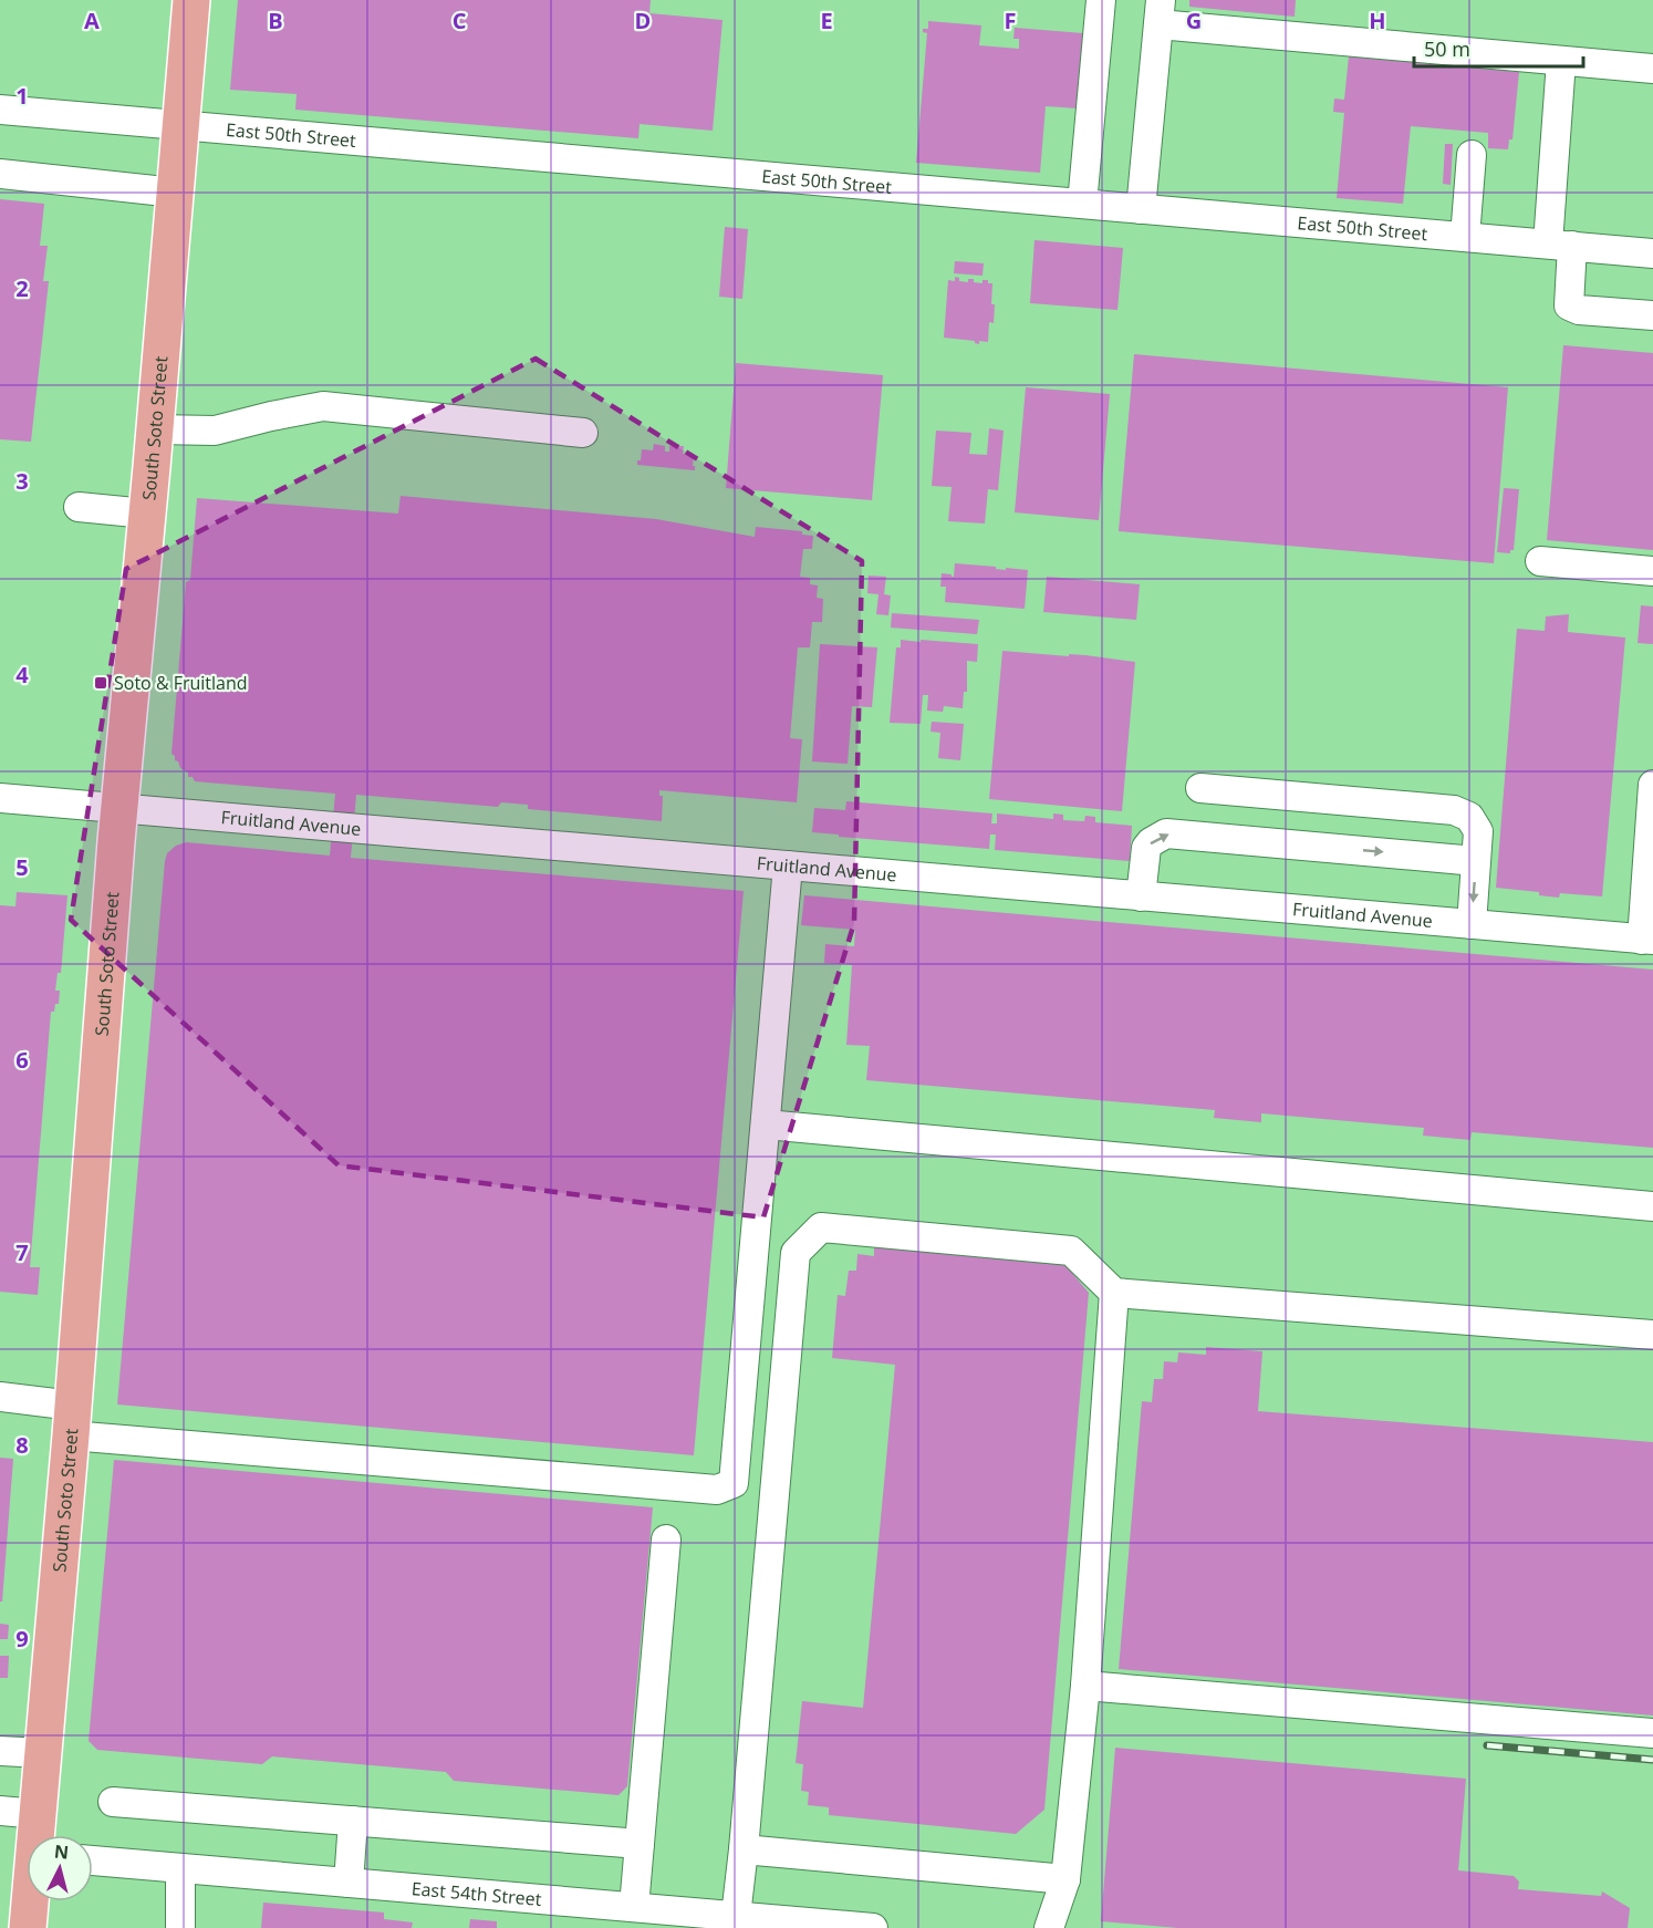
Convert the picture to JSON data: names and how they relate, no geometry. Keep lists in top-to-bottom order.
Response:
{
  "streets": {
    "main road": ["South Soto Street"],
    "street": ["East 50th Street", "Fruitland Avenue", "East 54th Street"]
  },
  "crossings": [
    ["East 50th Street", "South Soto Street"],
    ["South Soto Street", "Fruitland Avenue"]
  ],
  "places": {
    "transit": ["Soto & Fruitland"]
  },
  "scale_bar": "50 m",
  "north": "top",
  "grid": {
    "columns": [
      "A",
      "B",
      "C",
      "D",
      "E",
      "F",
      "G",
      "H"
    ],
    "rows": [
      "1",
      "2",
      "3",
      "4",
      "5",
      "6",
      "7",
      "8",
      "9"
    ]
  }
}
